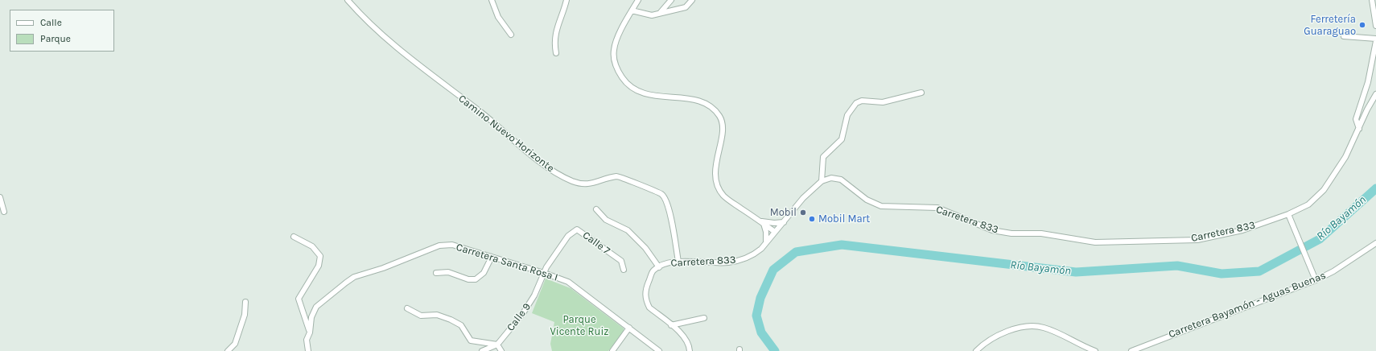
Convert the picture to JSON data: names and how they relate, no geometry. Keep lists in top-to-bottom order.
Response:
{
  "streets": {
    "street": [
      "Camino Nuevo Horizonte",
      "Carretera 833",
      "Calle 7",
      "Carretera Santa Rosa I",
      "Carretera Bayamón - Aguas Buenas",
      "Calle 9"
    ]
  },
  "crossings": [
    ["Camino Nuevo Horizonte", "Carretera 833"],
    ["Calle 7", "Carretera Santa Rosa I"],
    ["Calle 7", "Calle 9"],
    ["Carretera Santa Rosa I", "Calle 9"]
  ],
  "water": ["Río Bayamón"],
  "parks": ["Parque Vicente Ruiz"],
  "places": ["Ferretería Guaraguao", "Mobil", "Mobil Mart"],
  "legend": ["Calle", "Parque"]
}
